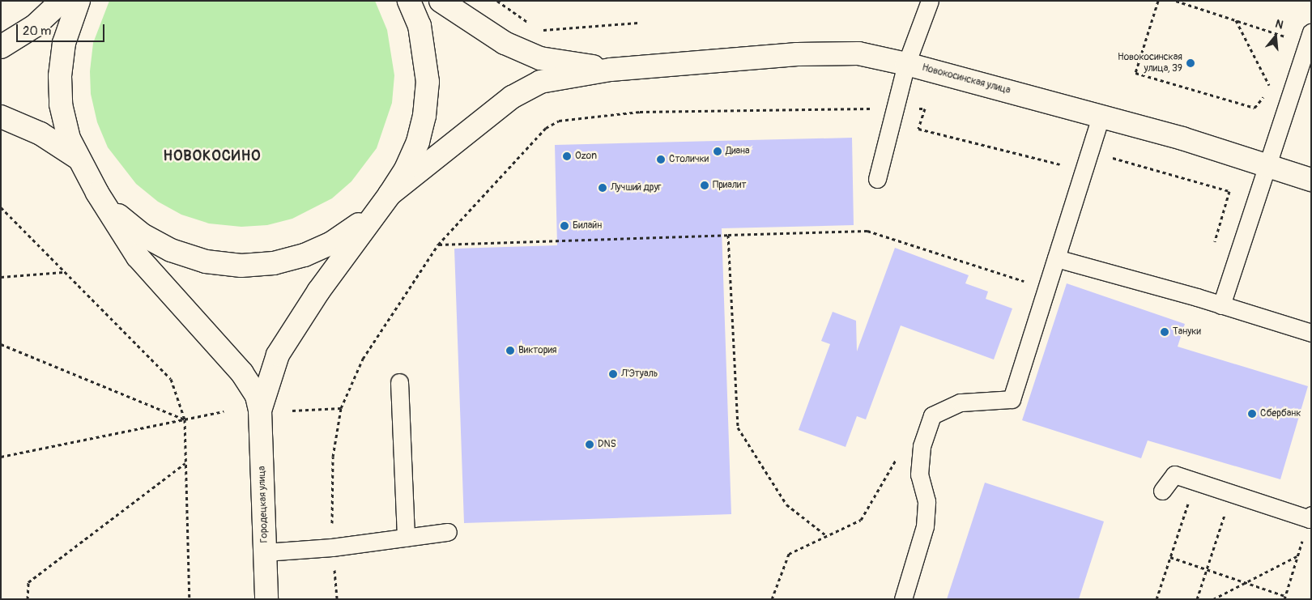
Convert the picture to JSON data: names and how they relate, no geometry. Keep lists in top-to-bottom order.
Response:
{
  "streets": {
    "street": ["Новокосинская улица", "Городецкая улица"]
  },
  "districts": ["НОВОКОСИНО"],
  "places": [
    "Новокосинская улица, 39",
    "Диана",
    "Ozon",
    "Столички",
    "Приалит",
    "Лучший друг",
    "Билайн",
    "Тануки",
    "Виктория",
    "Л'Этуаль",
    "Сбербанк",
    "DNS"
  ],
  "scale_bar": "20 m",
  "north": "top"
}
